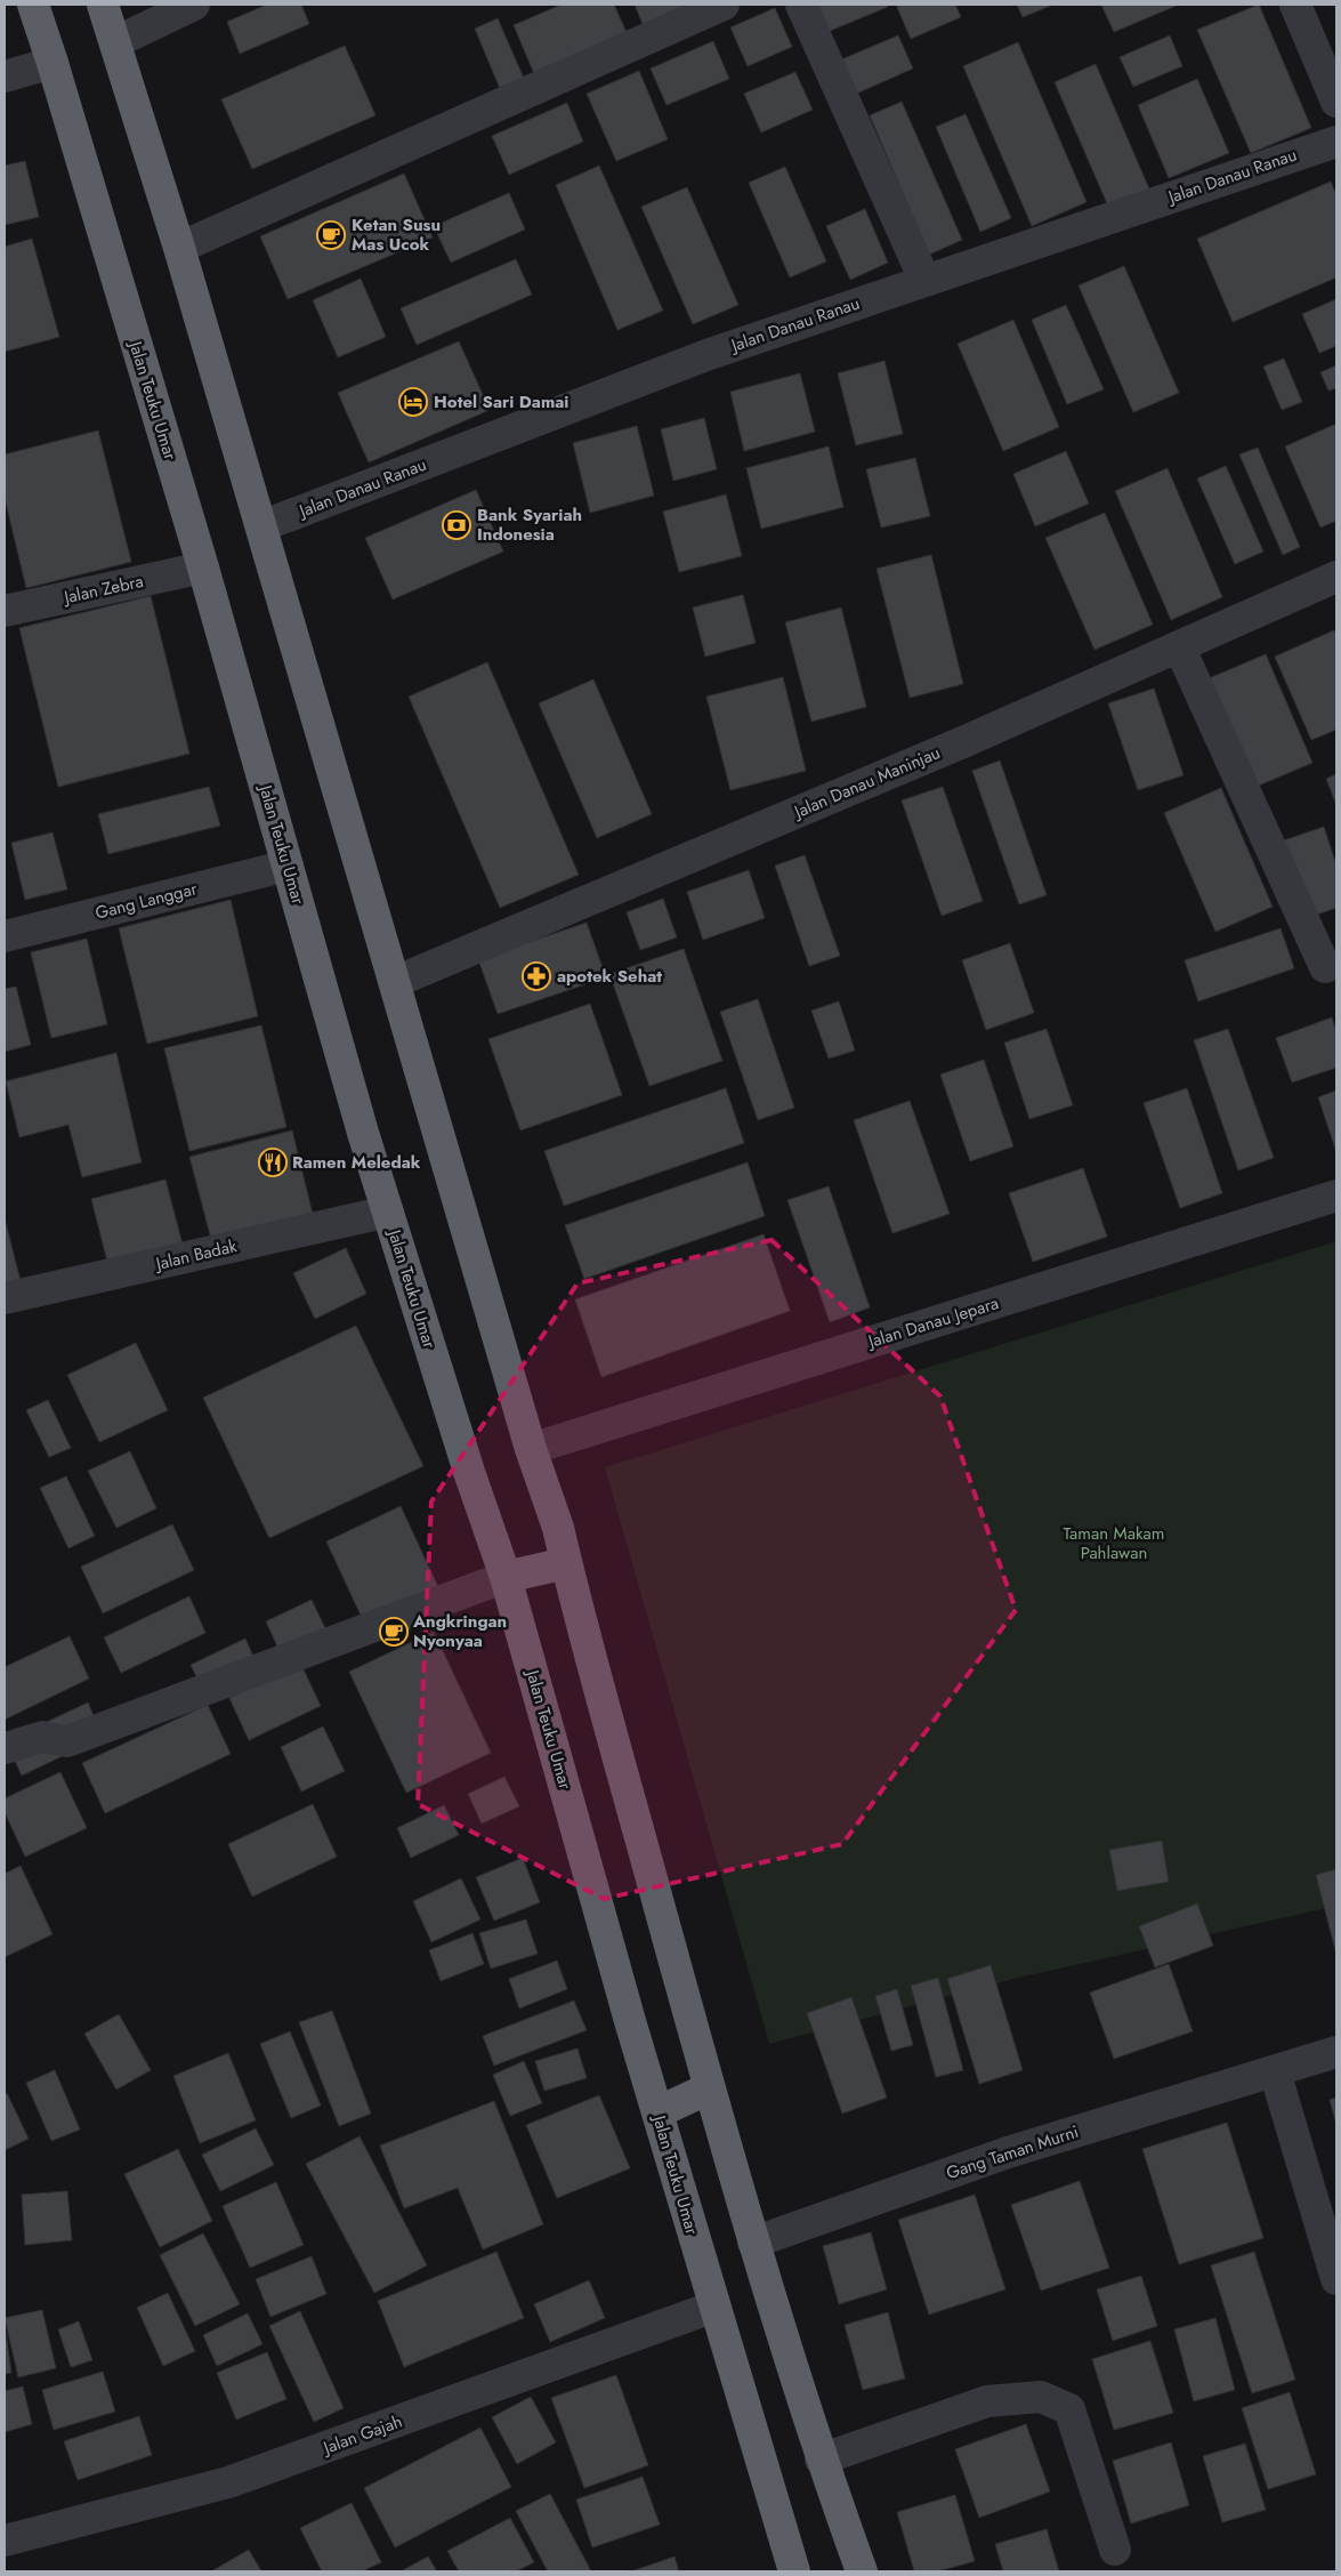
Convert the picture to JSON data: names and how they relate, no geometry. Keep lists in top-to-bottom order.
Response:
{
  "streets": {
    "highway": ["Jalan Teuku Umar"],
    "street": [
      "Jalan Danau Ranau",
      "Jalan Zebra",
      "Jalan Danau Maninjau",
      "Gang Langgar",
      "Jalan Badak",
      "Jalan Danau Jepara",
      "Gang Taman Murni",
      "Jalan Gajah"
    ]
  },
  "crossings": [
    ["Jalan Teuku Umar", "Jalan Zebra"],
    ["Jalan Teuku Umar", "Gang Langgar"],
    ["Jalan Teuku Umar", "Jalan Badak"],
    ["Jalan Teuku Umar", "Jalan Gajah"]
  ],
  "parks": ["Taman Makam Pahlawan"],
  "places": {
    "cafe": ["Ketan Susu Mas Ucok", "Angkringan Nyonyaa"],
    "hotel": ["Hotel Sari Damai"],
    "bank": ["Bank Syariah Indonesia"],
    "pharmacy": ["apotek Sehat"],
    "restaurant": ["Ramen Meledak"]
  }
}
